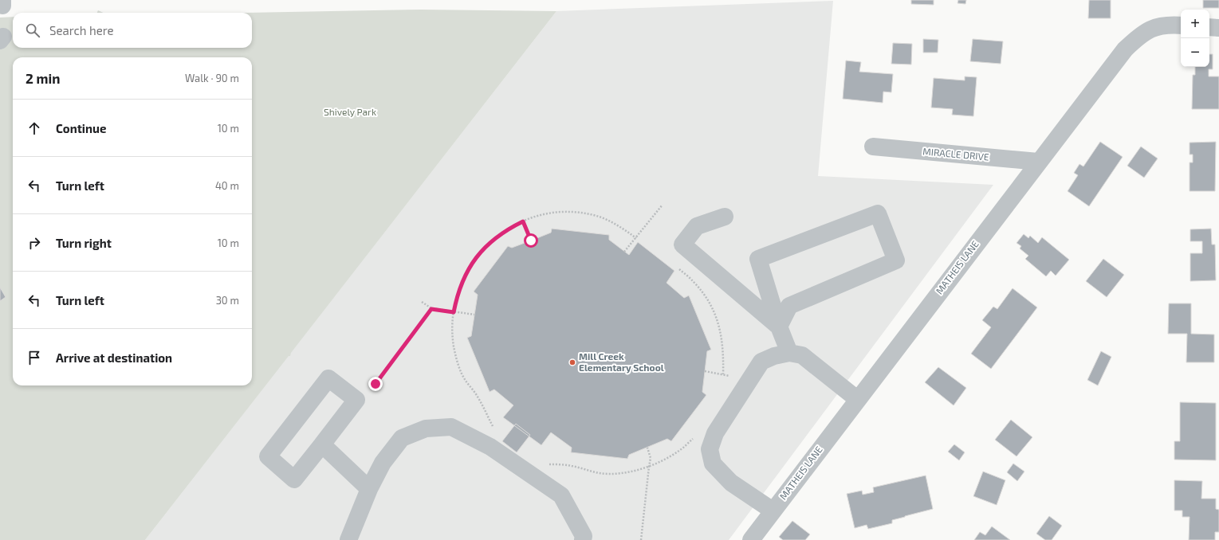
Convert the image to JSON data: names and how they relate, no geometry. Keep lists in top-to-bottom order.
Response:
{
  "streets": {
    "street": ["MIRACLE DRIVE", "MATHEIS LANE"]
  },
  "crossings": [
    ["MIRACLE DRIVE", "MATHEIS LANE"]
  ],
  "parks": ["Shively Park"],
  "places": ["Mill Creek Elementary School"],
  "page": {
    "map_buttons": ["+", "−"],
    "search": "Search here",
    "heading": ["2 min", "Walk · 90 m"],
    "list": [
      ["Continue", "10 m"],
      ["Turn left", "40 m"],
      ["Turn right", "10 m"],
      ["Turn left", "30 m"],
      "Arrive at destination"
    ]
  }
}
